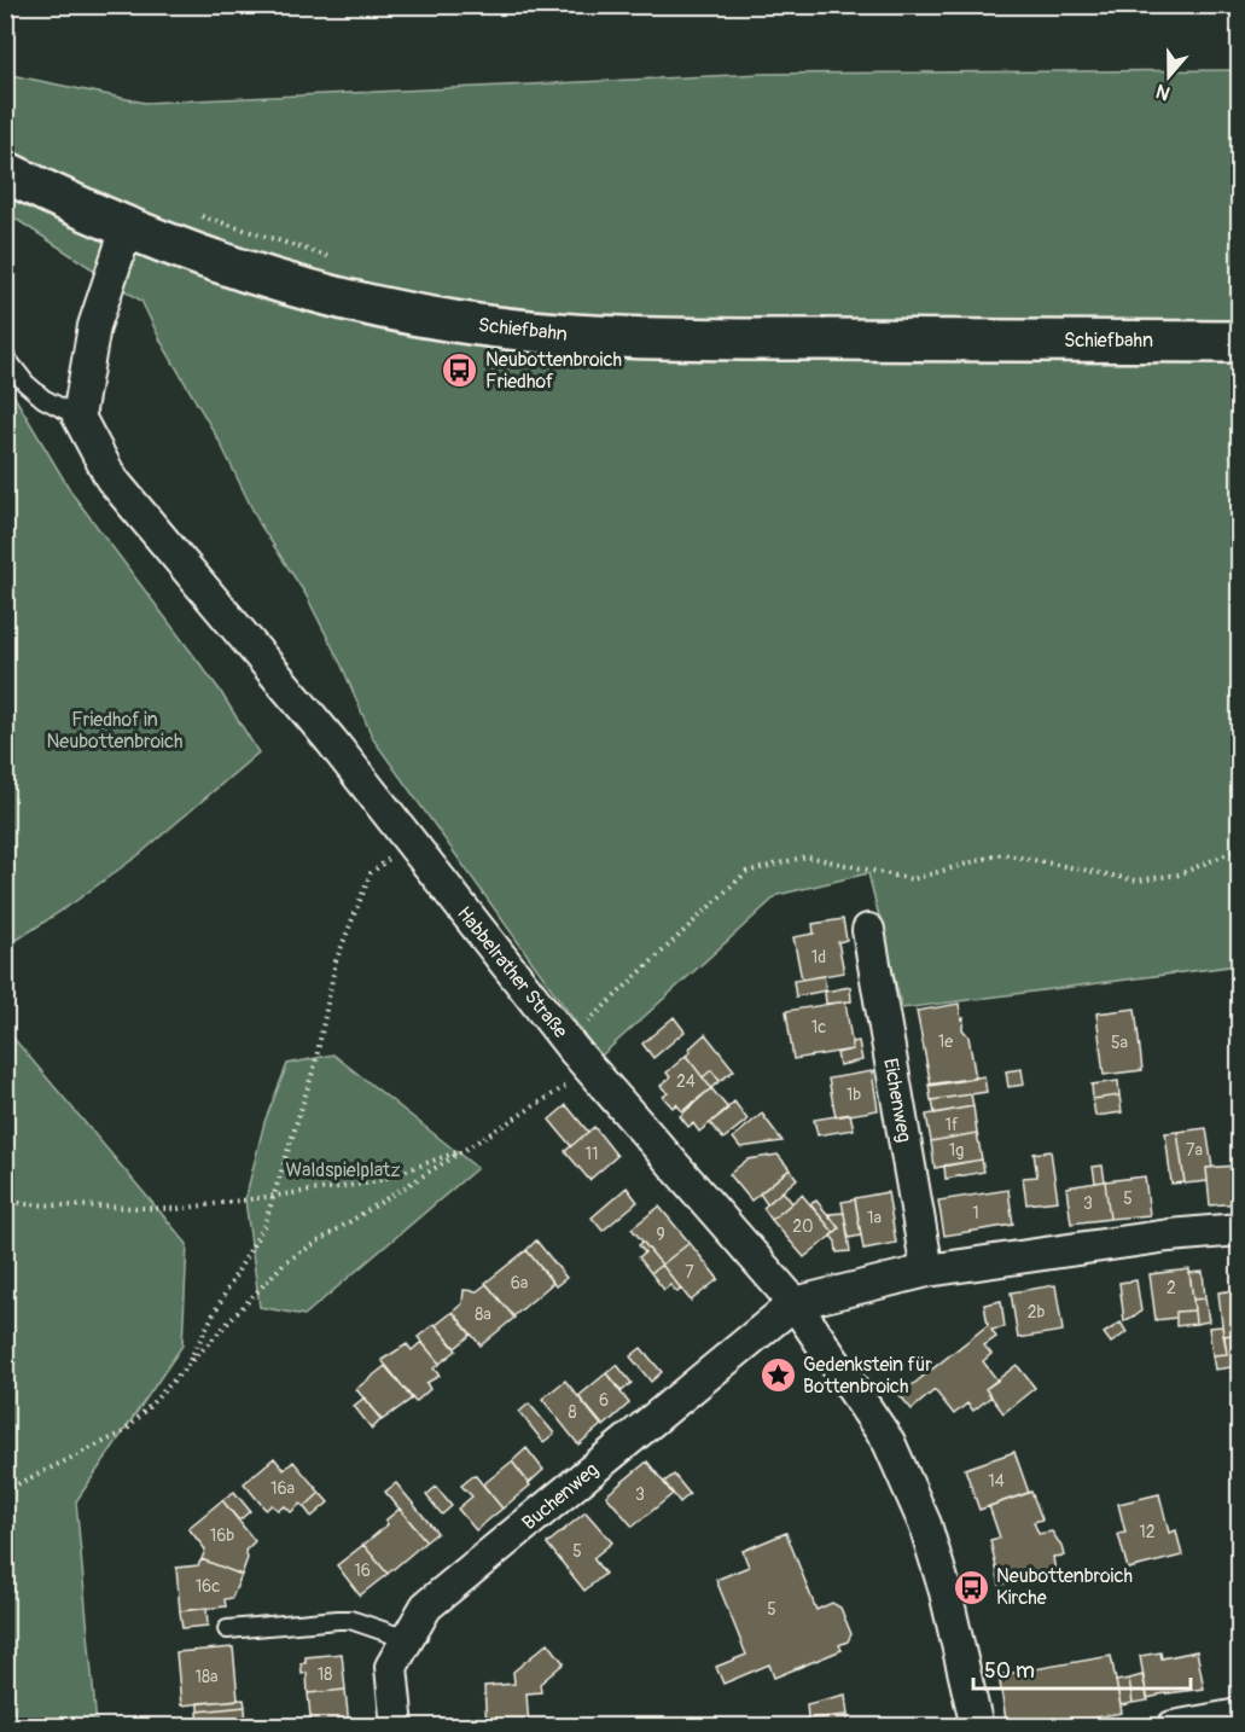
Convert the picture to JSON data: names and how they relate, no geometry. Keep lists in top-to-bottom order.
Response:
{
  "streets": {
    "main road": ["Schiefbahn"],
    "street": ["Habbelrather Straße", "Eichenweg", "Buchenweg"]
  },
  "crossings": [
    ["Habbelrather Straße", "Buchenweg"]
  ],
  "parks": ["Friedhof in Neubottenbroich", "Waldspielplatz"],
  "places": {
    "bus stop": ["Neubottenbroich Friedhof", "Neubottenbroich Kirche"],
    "place": ["Gedenkstein für Bottenbroich"]
  },
  "house_numbers": [
    "1d",
    "1c",
    "1e",
    "5a",
    "24",
    "1b",
    "1f",
    "1g",
    "7a",
    "11",
    "5",
    "3",
    "1",
    "1a",
    "20",
    "9",
    "7",
    "6a",
    "2",
    "2b",
    "8a",
    "6",
    "8",
    "14",
    "16a",
    "3",
    "12",
    "16b",
    "5",
    "16",
    "16c",
    "5",
    "18",
    "18a"
  ],
  "scale_bar": "50 m",
  "north": "bottom"
}
